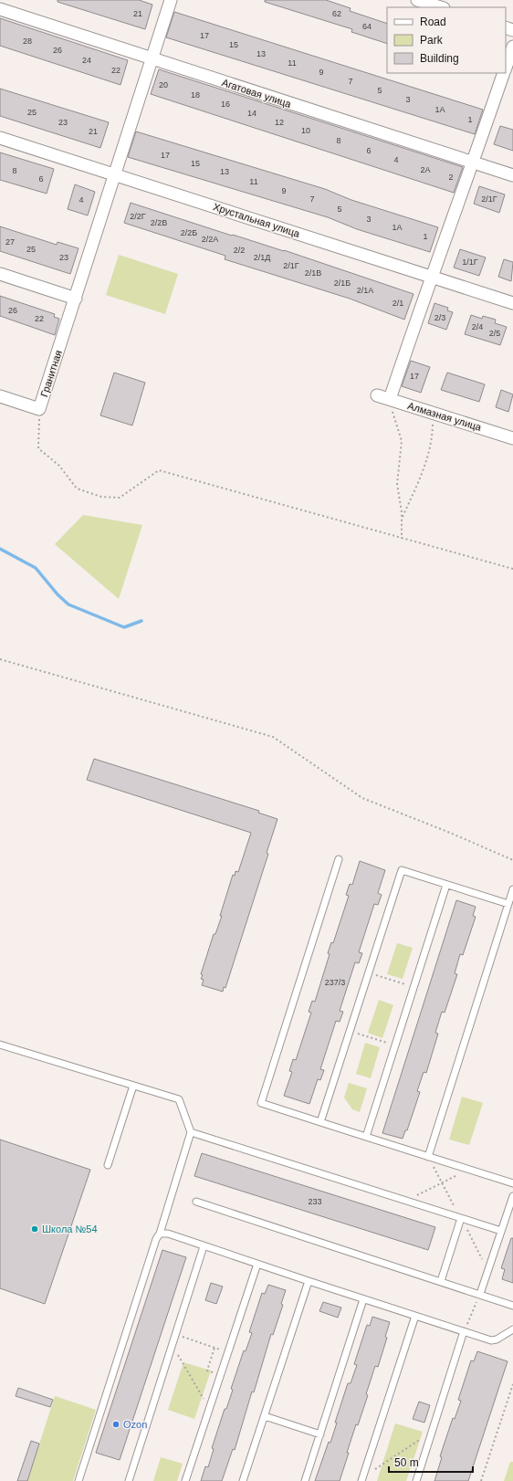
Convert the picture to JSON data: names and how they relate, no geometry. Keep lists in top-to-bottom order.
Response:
{
  "streets": {
    "street": [
      "Агатовая улица",
      "Хрустальная улица",
      "Гранитная",
      "Алмазная улица"
    ]
  },
  "crossings": [
    ["Агатовая улица", "Гранитная"],
    ["Хрустальная улица", "Гранитная"]
  ],
  "places": ["Школа №54", "Ozon"],
  "house_numbers": [
    "21",
    "62",
    "64",
    "17",
    "28",
    "15",
    "26",
    "13",
    "24",
    "11",
    "22",
    "9",
    "7",
    "20",
    "5",
    "18",
    "3",
    "16",
    "1А",
    "25",
    "14",
    "1",
    "23",
    "12",
    "10",
    "21",
    "8",
    "6",
    "17",
    "4",
    "15",
    "2А",
    "8",
    "13",
    "2",
    "6",
    "11",
    "9",
    "7",
    "2/1Г",
    "4",
    "5",
    "2/2Г",
    "3",
    "2/2В",
    "1А",
    "2/2Б",
    "1",
    "2/2А",
    "27",
    "25",
    "2/2",
    "23",
    "2/1Д",
    "1/1Г",
    "2/1Г",
    "2/1В",
    "2/1Б",
    "2/1А",
    "2/1",
    "26",
    "2/3",
    "22",
    "2/4",
    "2/5",
    "17",
    "237/3",
    "233"
  ],
  "legend": ["Road", "Park", "Building"],
  "scale_bar": "50 m"
}
